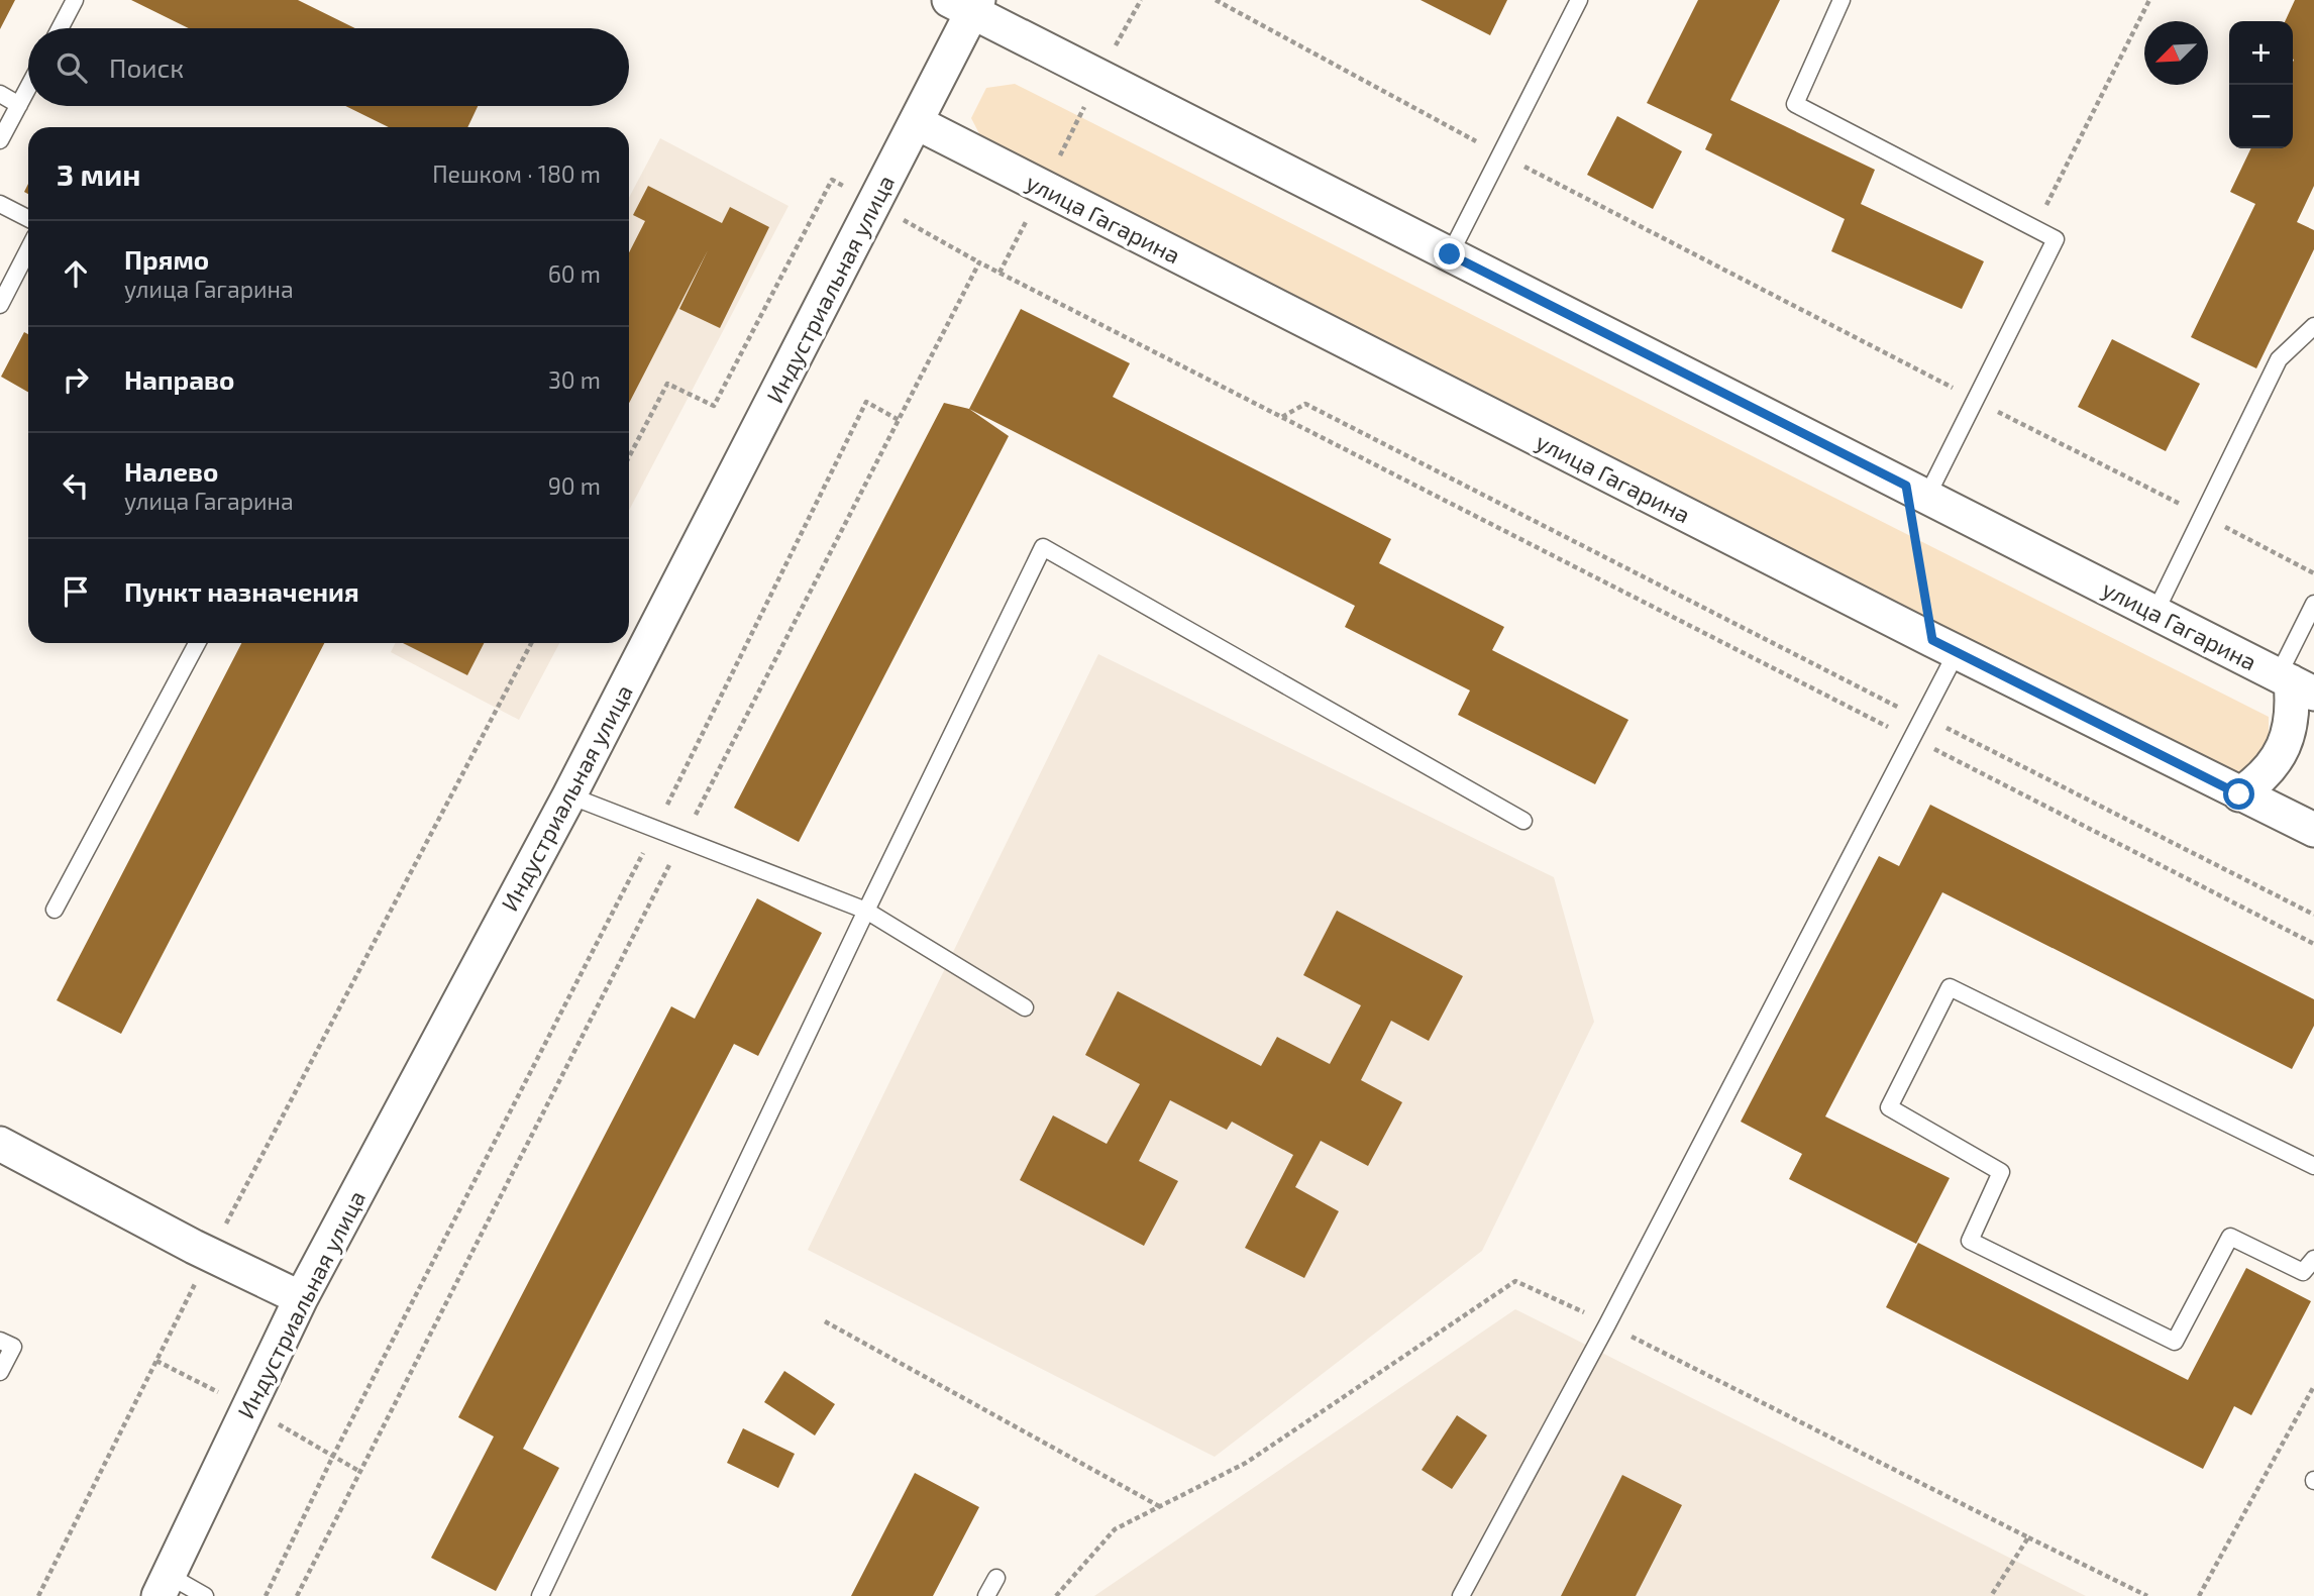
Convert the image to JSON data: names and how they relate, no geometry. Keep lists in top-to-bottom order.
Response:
{
  "streets": {
    "street": ["улица Гагарина", "Индустриальная улица"]
  },
  "crossings": [
    ["улица Гагарина", "Индустриальная улица"]
  ],
  "north": "bottom left",
  "page": {
    "map_buttons": ["+", "−"],
    "search": "Поиск",
    "heading": ["3 мин", "Пешком · 180 m"],
    "list": [
      ["Прямо", "улица Гагарина", "60 m"],
      ["Направо", "30 m"],
      ["Налево", "улица Гагарина", "90 m"],
      "Пункт назначения"
    ]
  }
}
